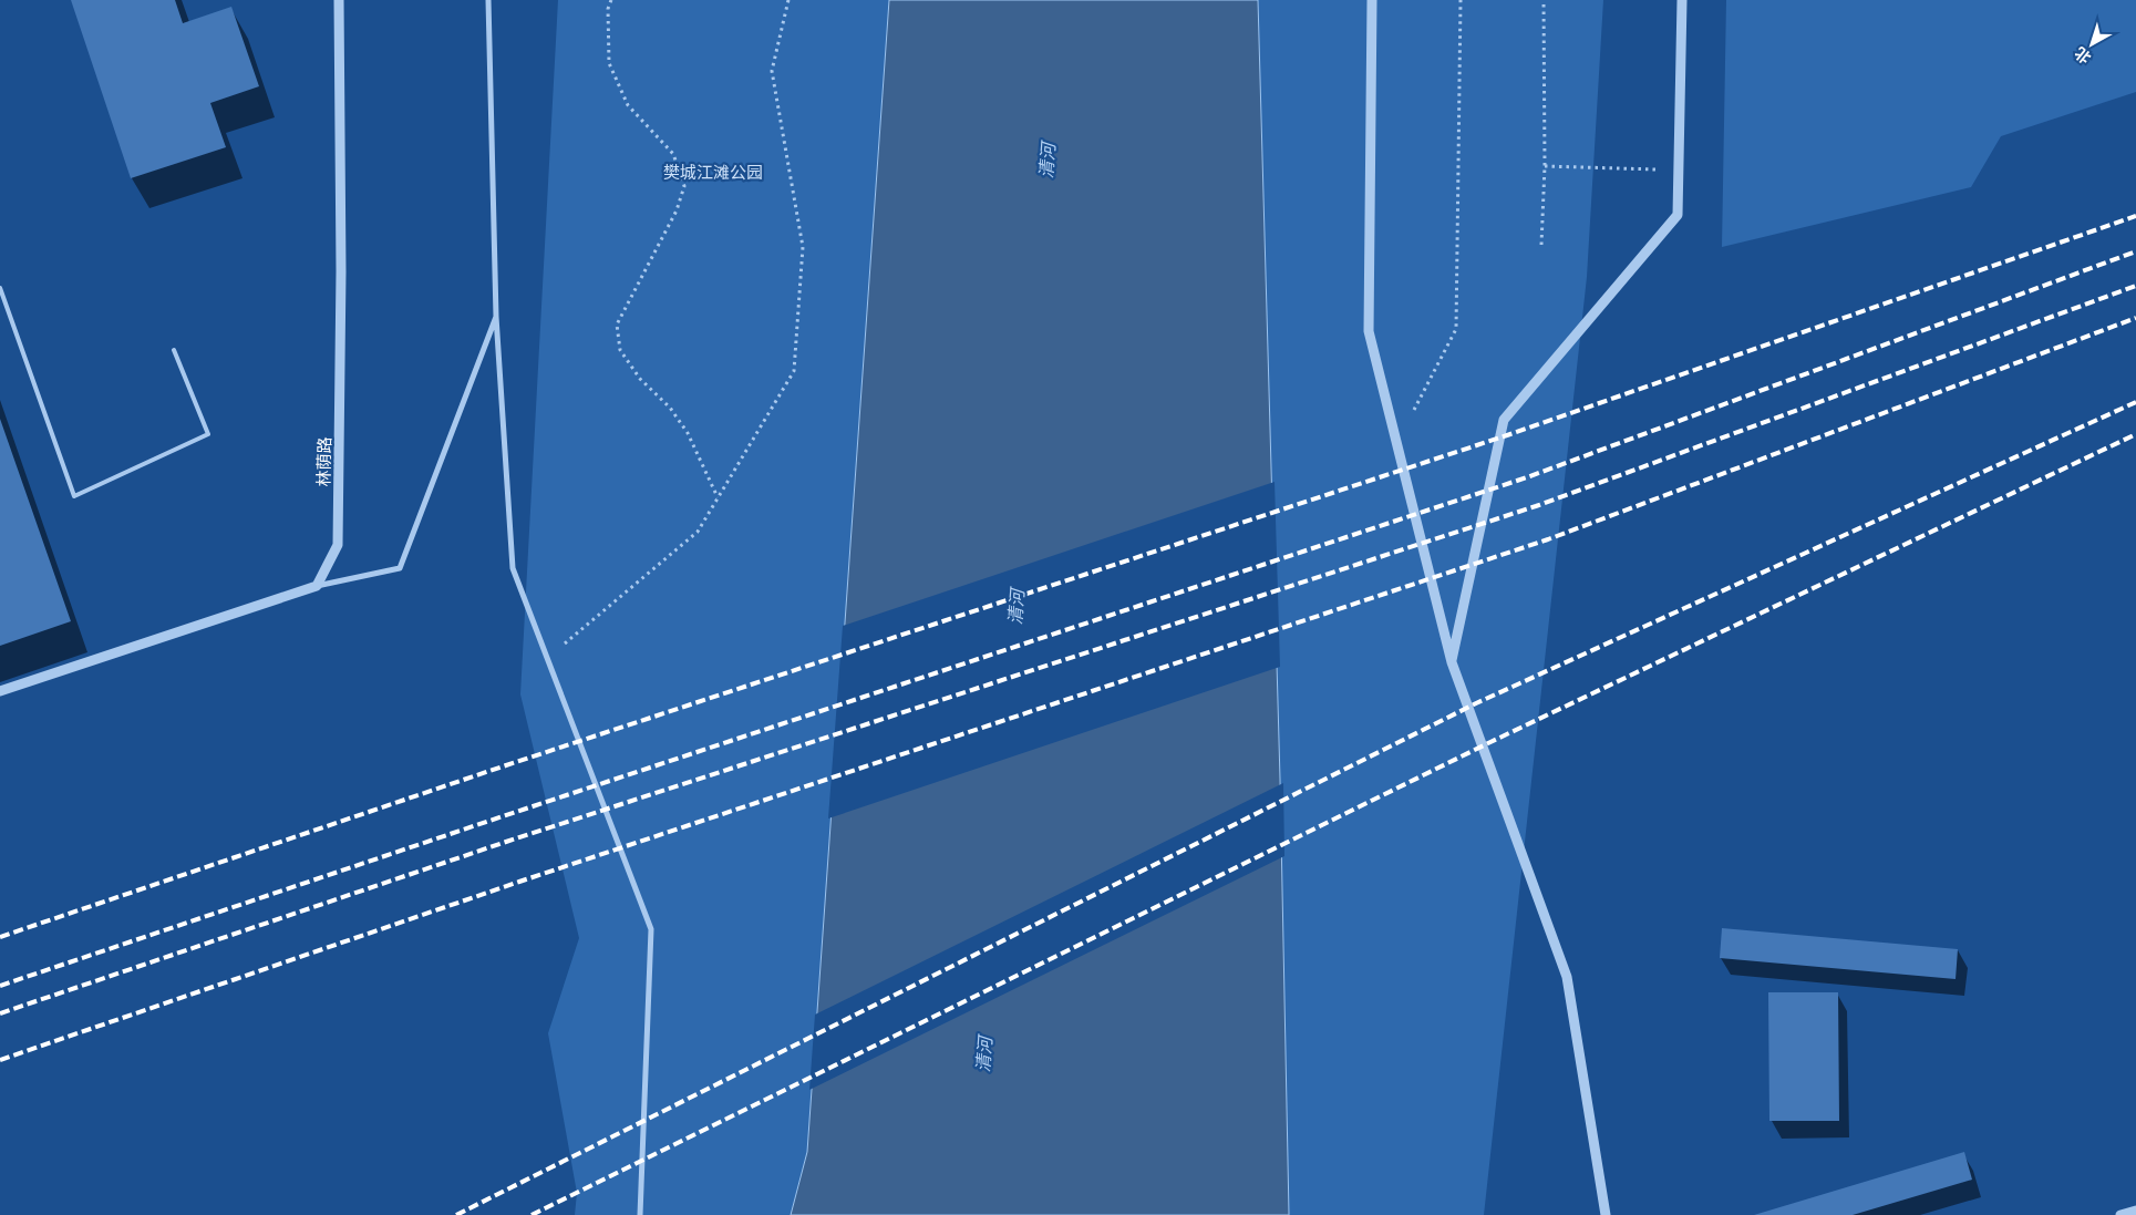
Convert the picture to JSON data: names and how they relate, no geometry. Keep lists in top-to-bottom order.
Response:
{
  "streets": {
    "street": ["林荫路"]
  },
  "water": ["清河"],
  "parks": ["樊城江滩公园"],
  "north": "bottom left"
}
